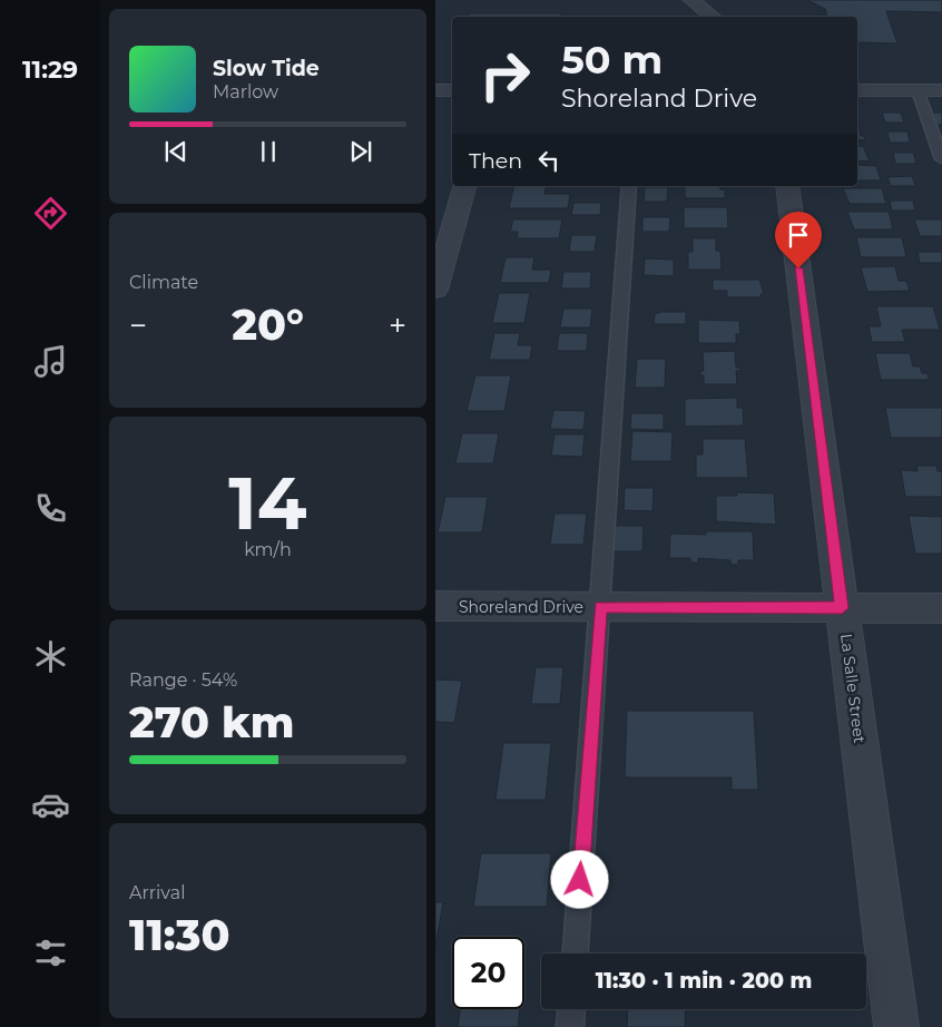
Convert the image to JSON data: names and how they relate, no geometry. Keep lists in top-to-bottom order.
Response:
{
  "streets": {
    "street": ["Shoreland Drive", "La Salle Street"]
  },
  "crossings": [
    ["Shoreland Drive", "La Salle Street"]
  ],
  "page": {
    "tabs": "11:29",
    "turn": ["50 m", "Shoreland Drive"],
    "song": ["Slow Tide", "Marlow"],
    "then": "Then",
    "tile": [
      "Climate",
      ["14", "km/h"],
      ["Range · 54%", "270 km"],
      ["Arrival", "11:30"]
    ],
    "heat": ["−", "20°", "+"],
    "limit": "20",
    "trip": "11:30 · 1 min · 200 m"
  }
}
